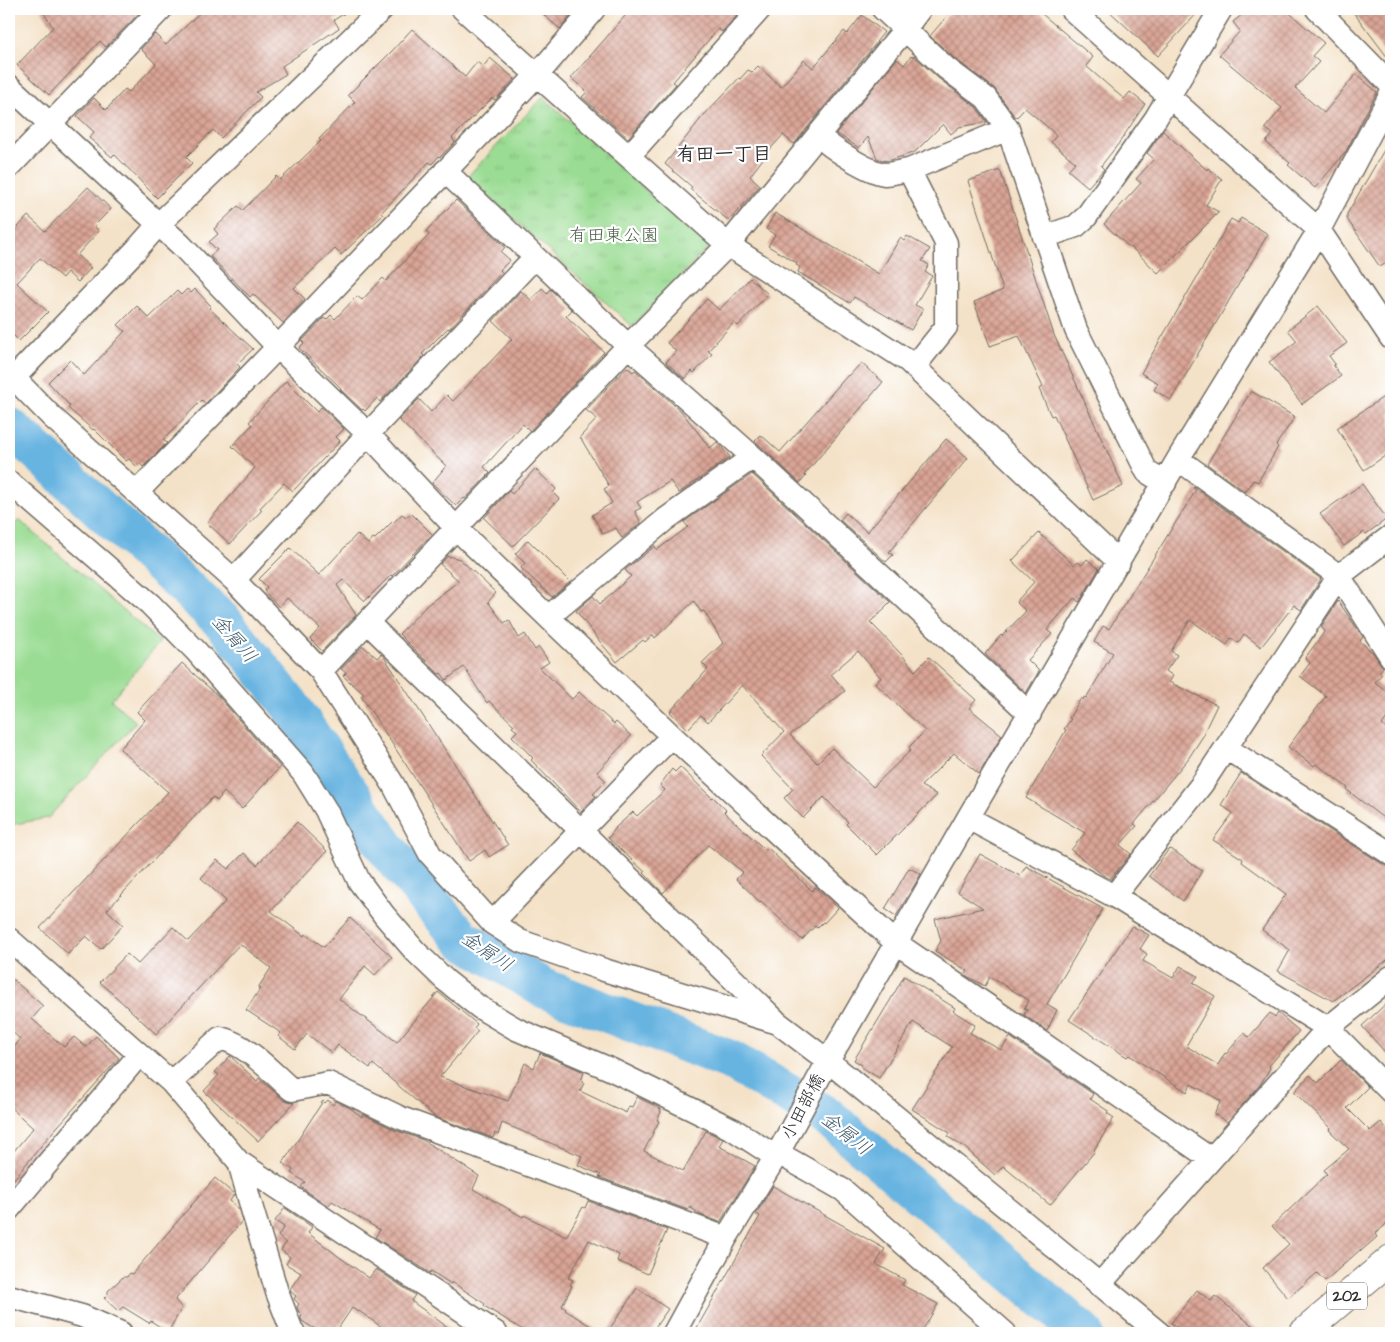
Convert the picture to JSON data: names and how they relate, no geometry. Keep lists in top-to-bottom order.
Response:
{
  "streets": {
    "highway": ["202"],
    "street": ["小田部橋"]
  },
  "districts": ["有田一丁目"],
  "water": ["金屑川"],
  "parks": ["有田東公園"]
}
